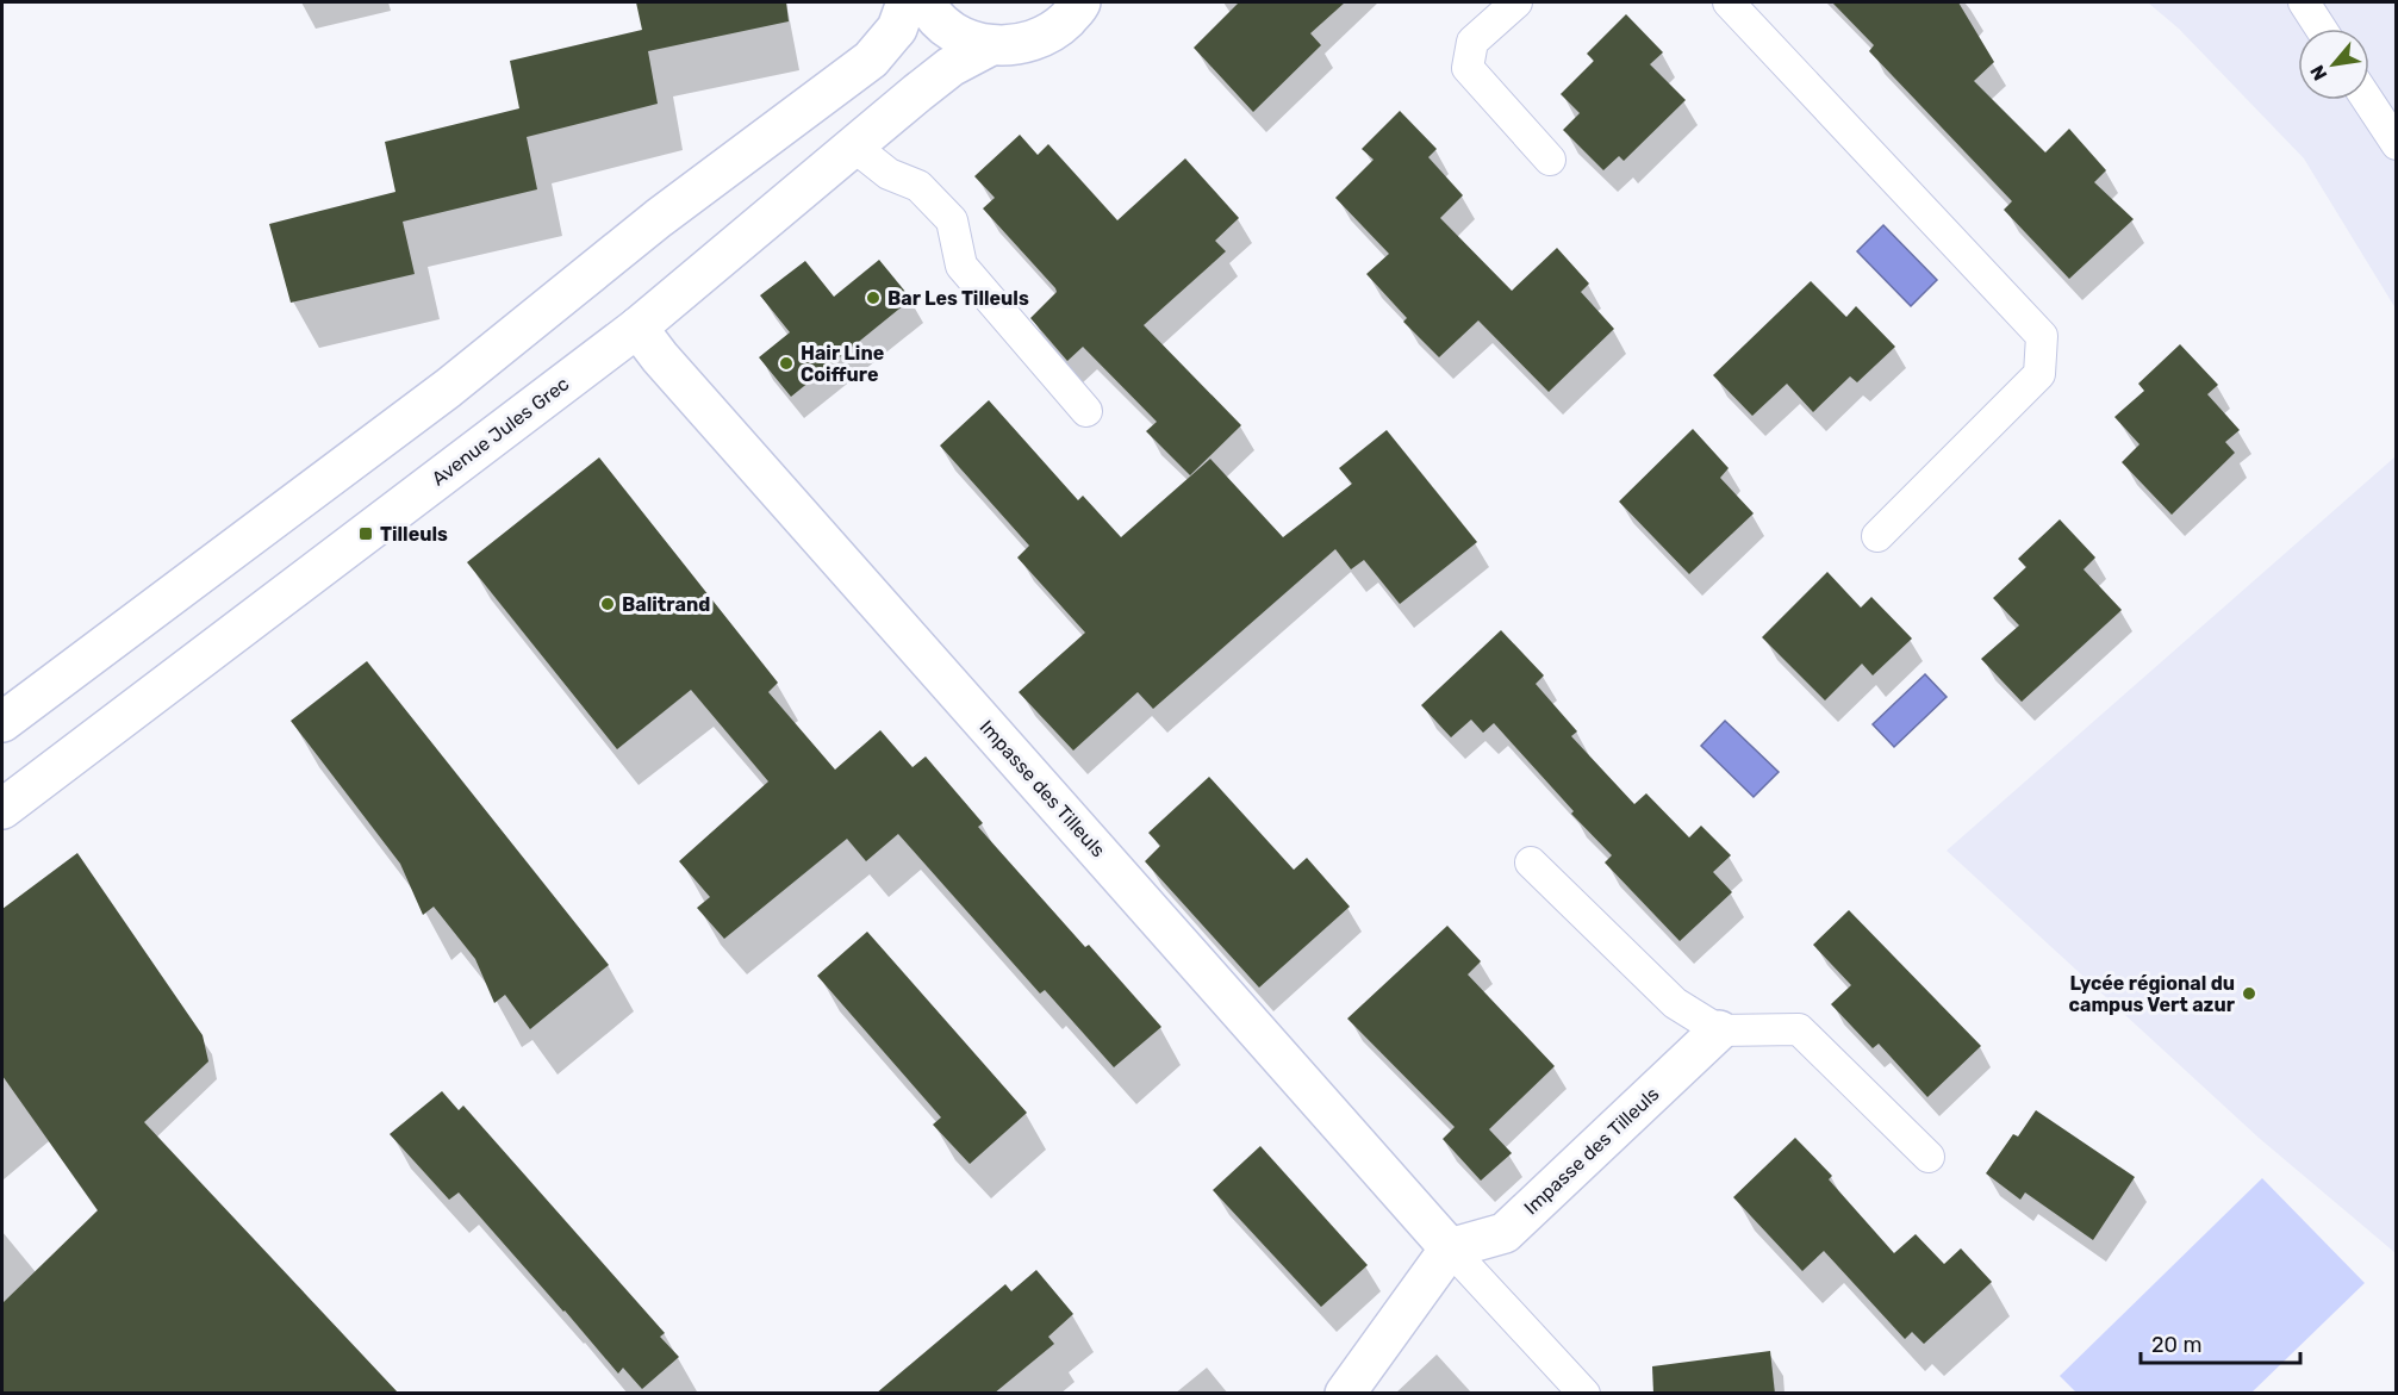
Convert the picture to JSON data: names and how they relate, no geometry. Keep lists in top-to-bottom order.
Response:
{
  "streets": {
    "street": ["Avenue Jules Grec", "Impasse des Tilleuls"]
  },
  "crossings": [
    ["Avenue Jules Grec", "Impasse des Tilleuls"]
  ],
  "places": {
    "other": [
      "Bar Les Tilleuls",
      "Hair Line Coiffure",
      "Balitrand",
      "Lycée régional du campus Vert azur"
    ],
    "transit": ["Tilleuls"]
  },
  "scale_bar": "20 m",
  "north": "bottom left"
}
